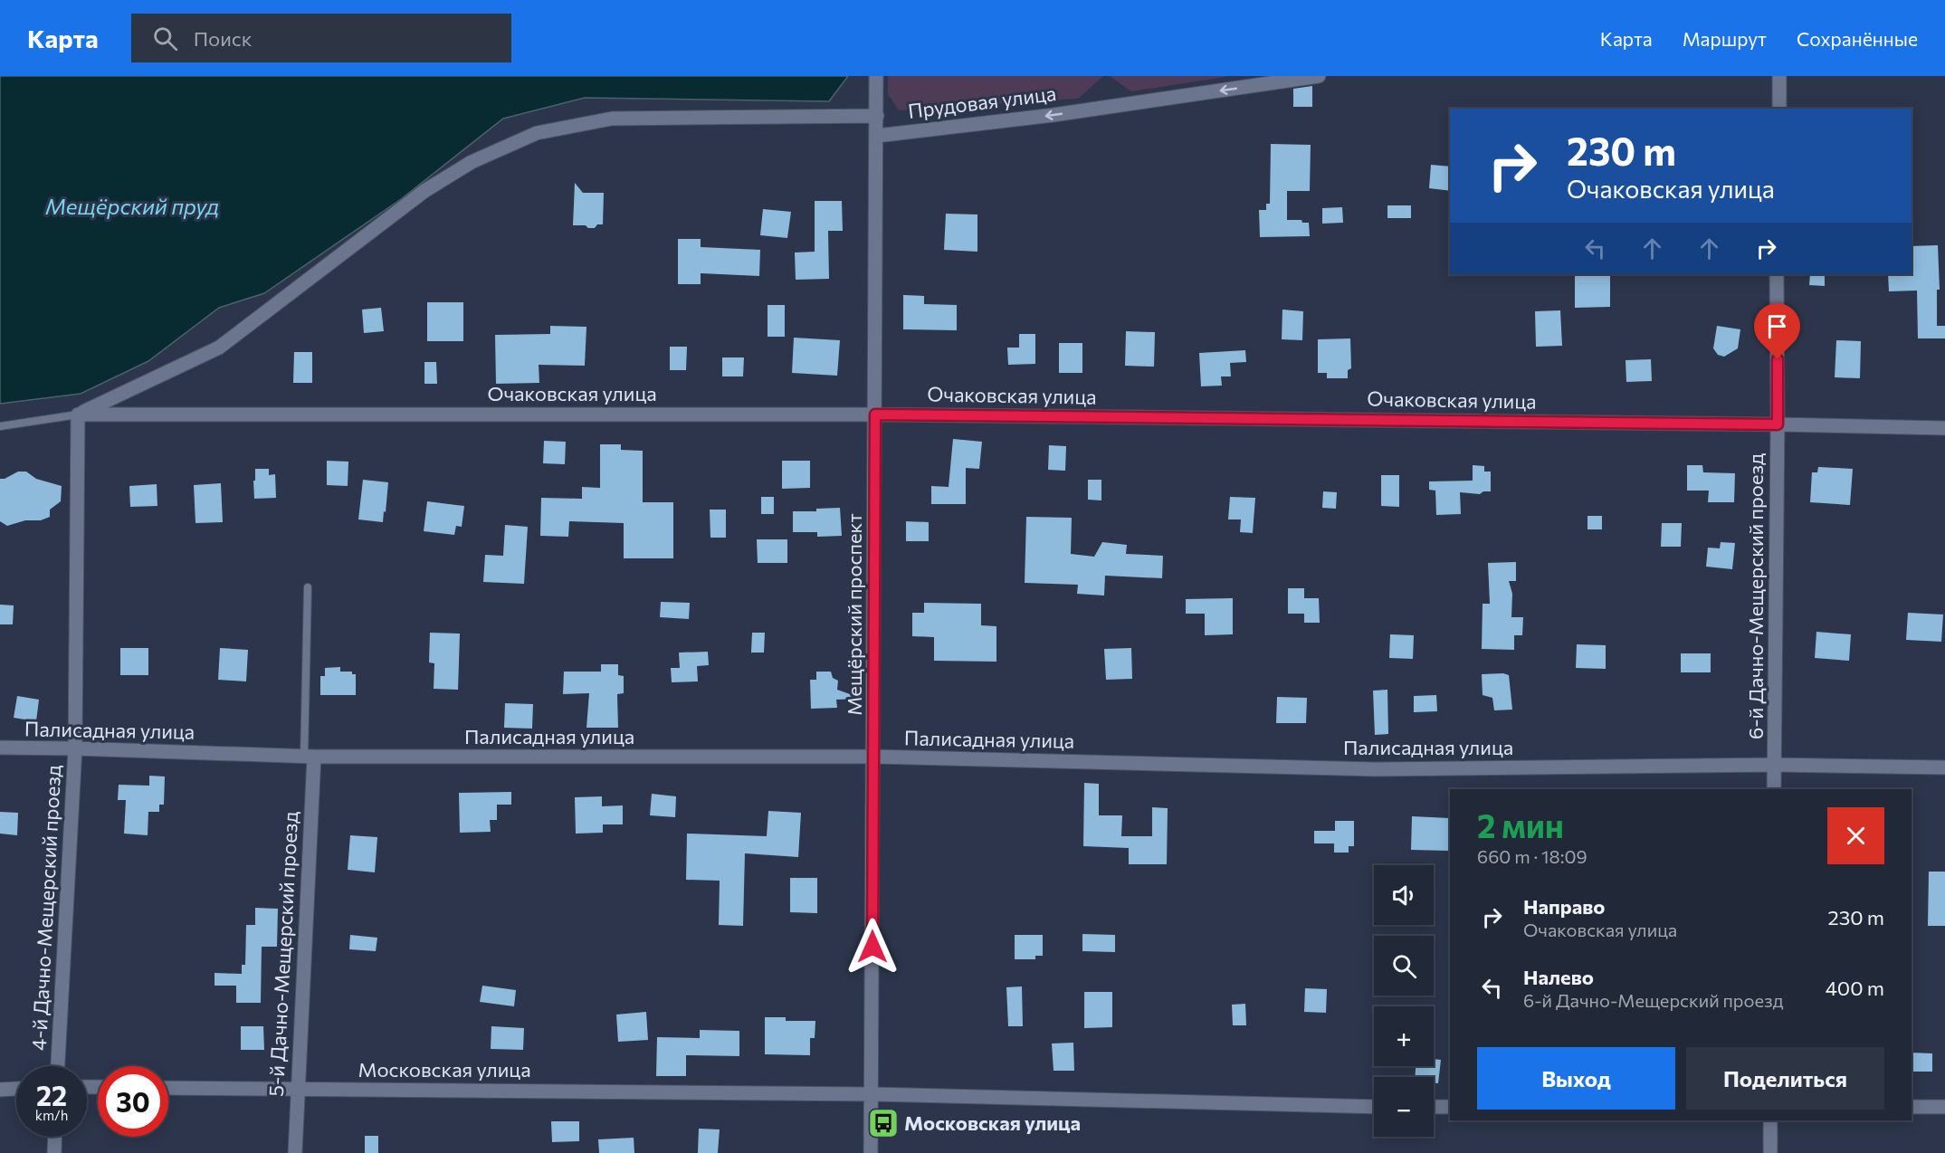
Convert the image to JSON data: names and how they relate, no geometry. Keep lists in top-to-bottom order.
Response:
{
  "streets": {
    "street": [
      "Прудовая улица",
      "Очаковская улица",
      "6-й Дачно-Мещерский проезд",
      "Мещёрский проспект",
      "Палисадная улица",
      "4-й Дачно-Мещерский проезд",
      "5-й Дачно-Мещерский проезд",
      "Московская улица"
    ]
  },
  "crossings": [
    ["Прудовая улица", "Мещёрский проспект"],
    ["Очаковская улица", "6-й Дачно-Мещерский проезд"],
    ["Очаковская улица", "Мещёрский проспект"],
    ["Очаковская улица", "4-й Дачно-Мещерский проезд"],
    ["6-й Дачно-Мещерский проезд", "Палисадная улица"],
    ["Мещёрский проспект", "Палисадная улица"],
    ["Мещёрский проспект", "Московская улица"],
    ["Палисадная улица", "4-й Дачно-Мещерский проезд"],
    ["Палисадная улица", "5-й Дачно-Мещерский проезд"],
    ["5-й Дачно-Мещерский проезд", "Московская улица"]
  ],
  "one_way": ["Прудовая улица"],
  "water": ["Мещёрский пруд"],
  "places": {
    "bus stop": ["Московская улица"]
  },
  "page": {
    "header": "Карта",
    "search": "Поиск",
    "nav": ["Карта", "Маршрут", "Сохранённые"],
    "turn": ["230 m", "Очаковская улица"],
    "heading": ["2 мин", "660 m · 18:09"],
    "map_buttons": ["+", "−"],
    "list": [
      {
        "name": "Направо",
        "note": "Очаковская улица",
        "value": "230 m"
      },
      {
        "name": "Налево",
        "note": "6-й Дачно-Мещерский проезд",
        "value": "400 m"
      }
    ],
    "buttons": ["Выход", "Поделиться"],
    "speed": "22 km/h",
    "limit": "30"
  }
}
